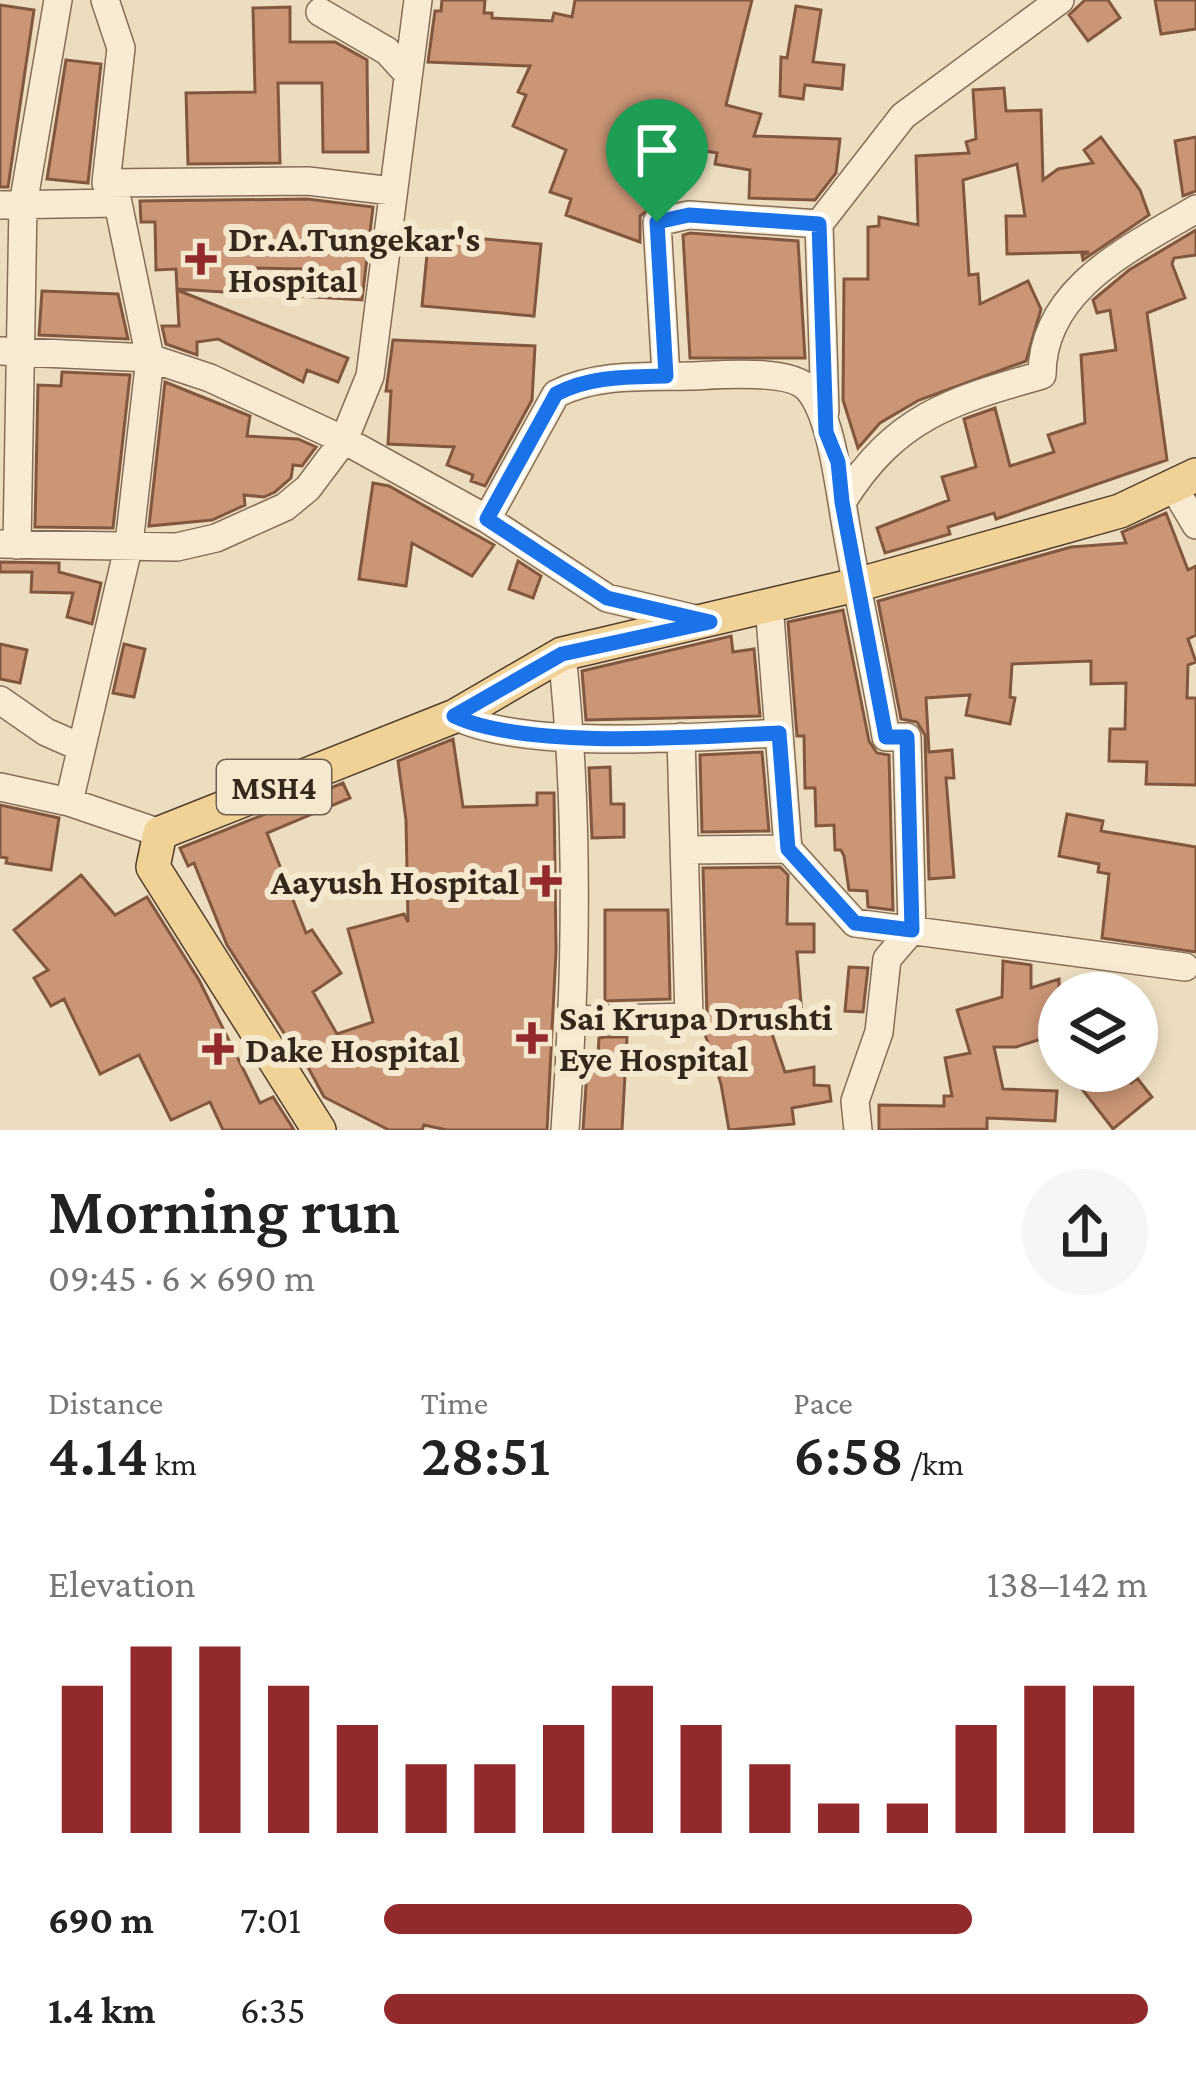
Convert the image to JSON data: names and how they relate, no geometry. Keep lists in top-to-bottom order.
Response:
{
  "streets": {
    "main road": ["MSH4"]
  },
  "places": {
    "health": [
      "Dr.A.Tungekar's Hospital",
      "Aayush Hospital",
      "Sai Krupa Drushti Eye Hospital",
      "Dake Hospital"
    ]
  },
  "page": {
    "heading": ["Morning run", "09:45 · 6 × 690 m"],
    "stats": [
      ["Distance", "4.14 km"],
      ["Time", "28:51"],
      ["Pace", "6:58 /km"]
    ],
    "chart": ["Elevation", "138–142 m"],
    "list": [
      {
        "name": "690 m",
        "note": "7:01"
      },
      {
        "name": "1.4 km",
        "note": "6:35"
      }
    ]
  }
}
